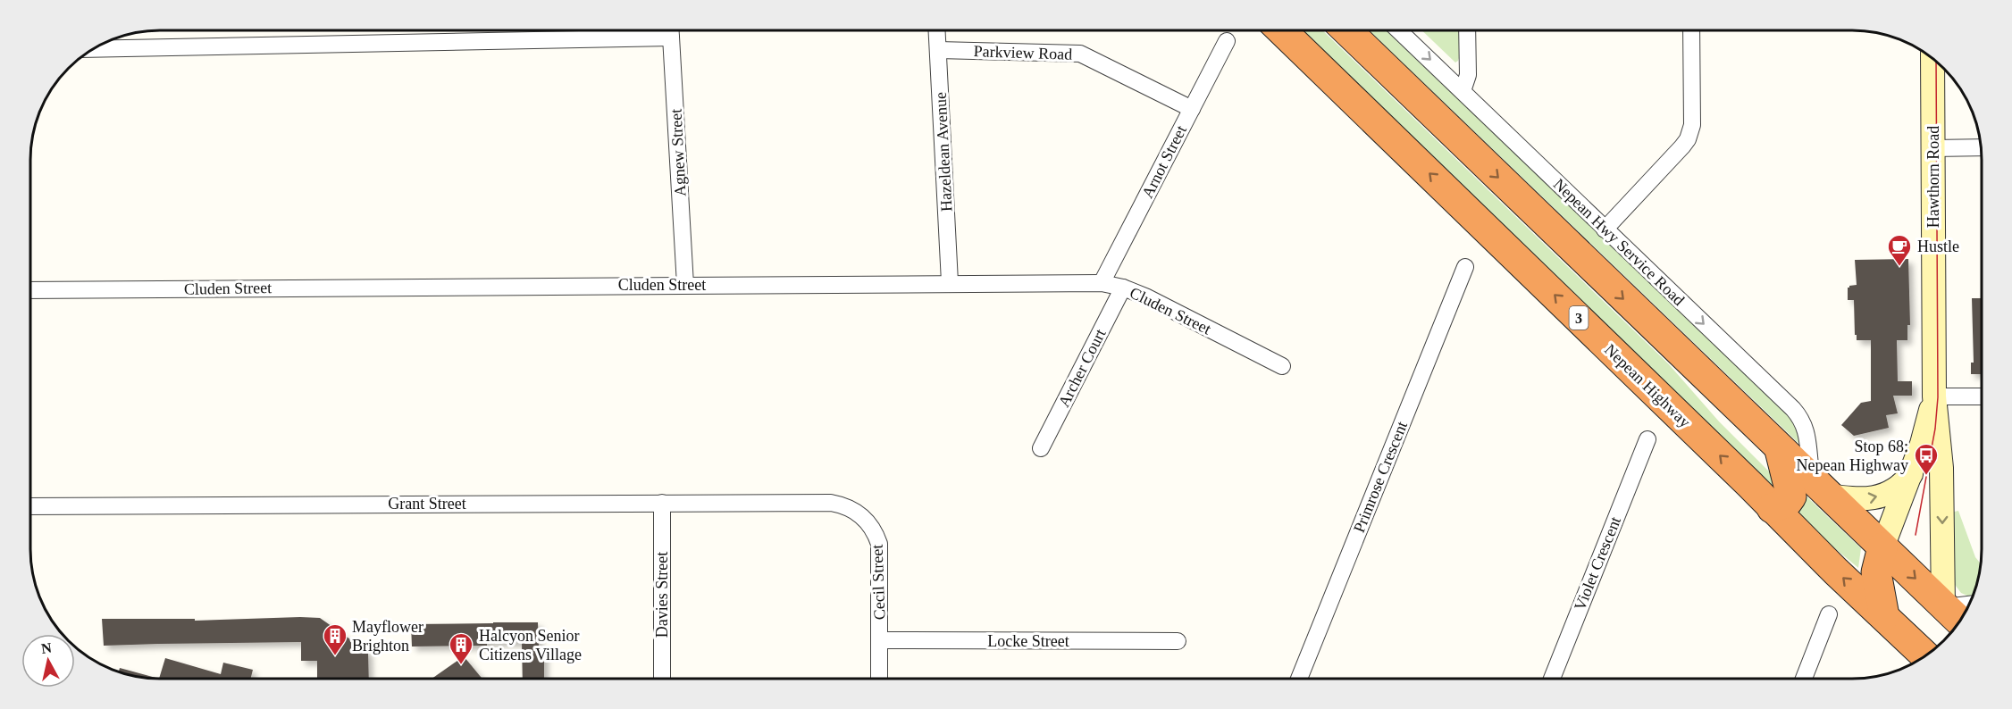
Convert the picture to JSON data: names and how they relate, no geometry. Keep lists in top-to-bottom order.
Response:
{
  "streets": {
    "highway": ["3", "Nepean Highway"],
    "main road": ["Hawthorn Road"],
    "street": [
      "Parkview Road",
      "Hazeldean Avenue",
      "Agnew Street",
      "Arnot Street",
      "Nepean Hwy Service Road",
      "Cluden Street",
      "Archer Court",
      "Primrose Crescent",
      "Grant Street",
      "Violet Crescent",
      "Cecil Street",
      "Davies Street",
      "Locke Street"
    ]
  },
  "crossings": [
    ["Parkview Road", "Hazeldean Avenue"],
    ["Parkview Road", "Arnot Street"],
    ["Hazeldean Avenue", "Cluden Street"],
    ["Agnew Street", "Cluden Street"],
    ["Arnot Street", "Cluden Street"],
    ["Cluden Street", "Archer Court"],
    ["Grant Street", "Cecil Street"],
    ["Grant Street", "Davies Street"],
    ["Cecil Street", "Locke Street"]
  ],
  "one_way": ["Nepean Hwy Service Road"],
  "places": {
    "cafe": ["Hustle"],
    "bus stop": ["Stop 68: Nepean Highway"],
    "building": ["Mayflower Brighton", "Halcyon Senior Citizens Village"]
  },
  "north": "top"
}
